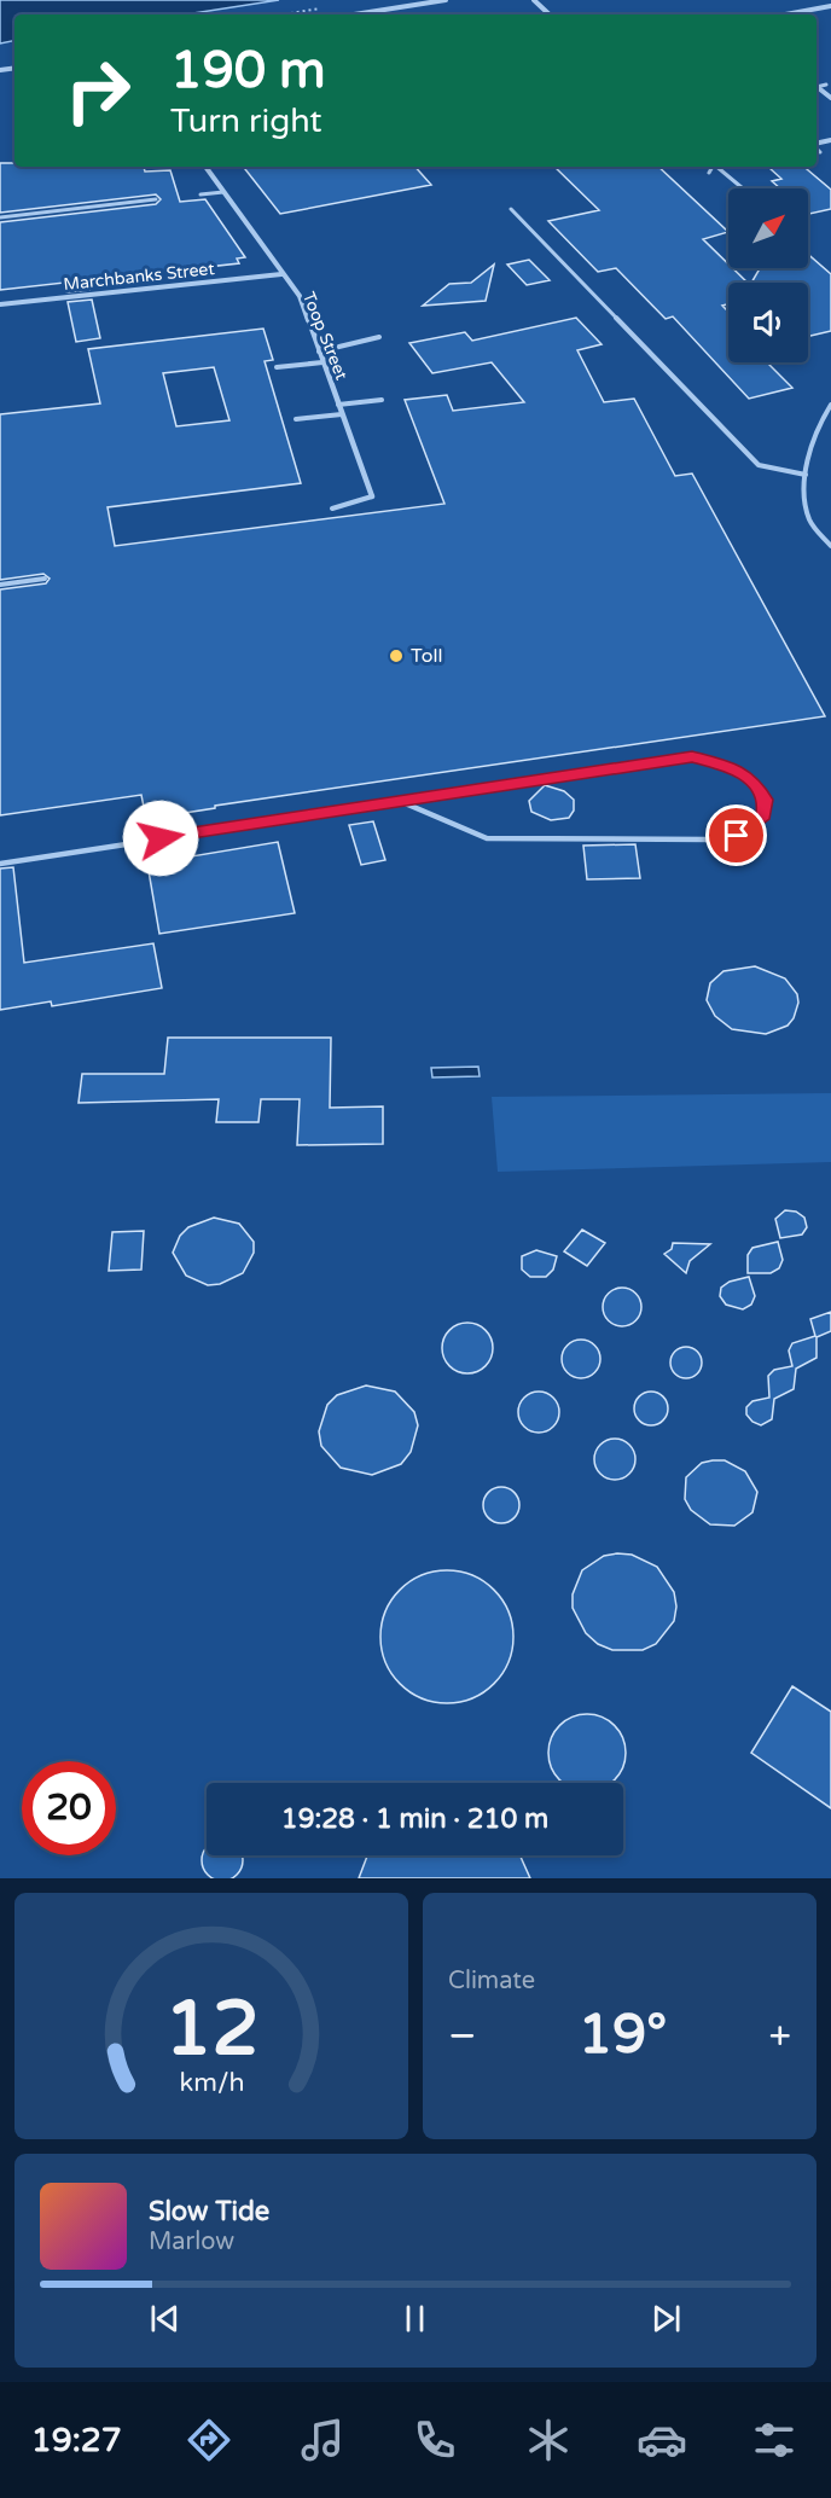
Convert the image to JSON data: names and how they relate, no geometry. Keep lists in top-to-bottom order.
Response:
{
  "streets": {
    "street": ["Marchbanks Street", "Toop Street"]
  },
  "crossings": [
    ["Marchbanks Street", "Toop Street"]
  ],
  "places": ["Toll"],
  "north": "top right",
  "page": {
    "turn": ["190 m", "Turn right"],
    "limit": "20",
    "trip": "19:28 · 1 min · 210 m",
    "tile": "Climate",
    "heat": ["−", "19°", "+"],
    "song": ["Slow Tide", "Marlow"],
    "tabs": "19:27",
    "gauge": ["12", "km/h"]
  }
}
